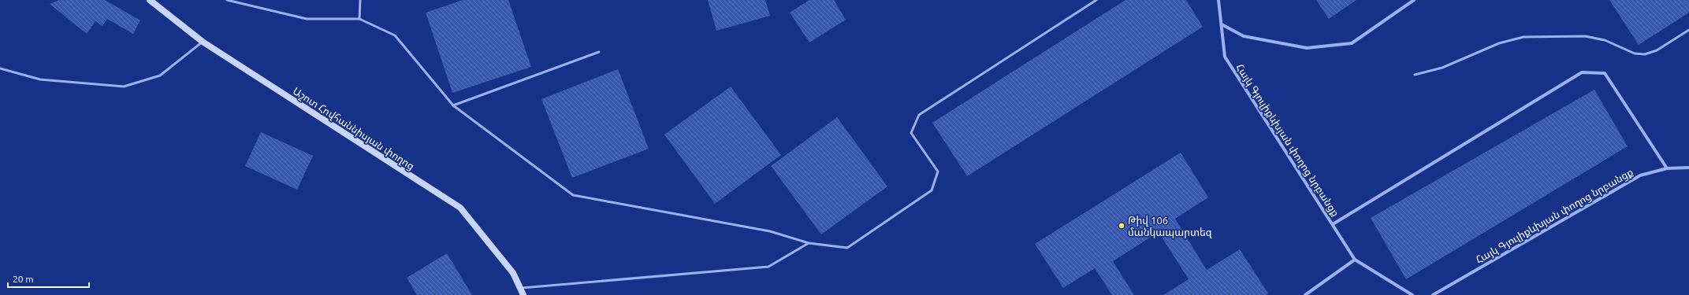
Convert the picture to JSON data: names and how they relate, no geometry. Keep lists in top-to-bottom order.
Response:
{
  "streets": {
    "street": ["Աշոտ Հովհաննիսյան փողոց", "Հայկ Գյուլիքևխյան փողոց նրբանցք"]
  },
  "places": ["Թիվ 106 մանկապարտեզ"],
  "scale_bar": "20 m"
}
